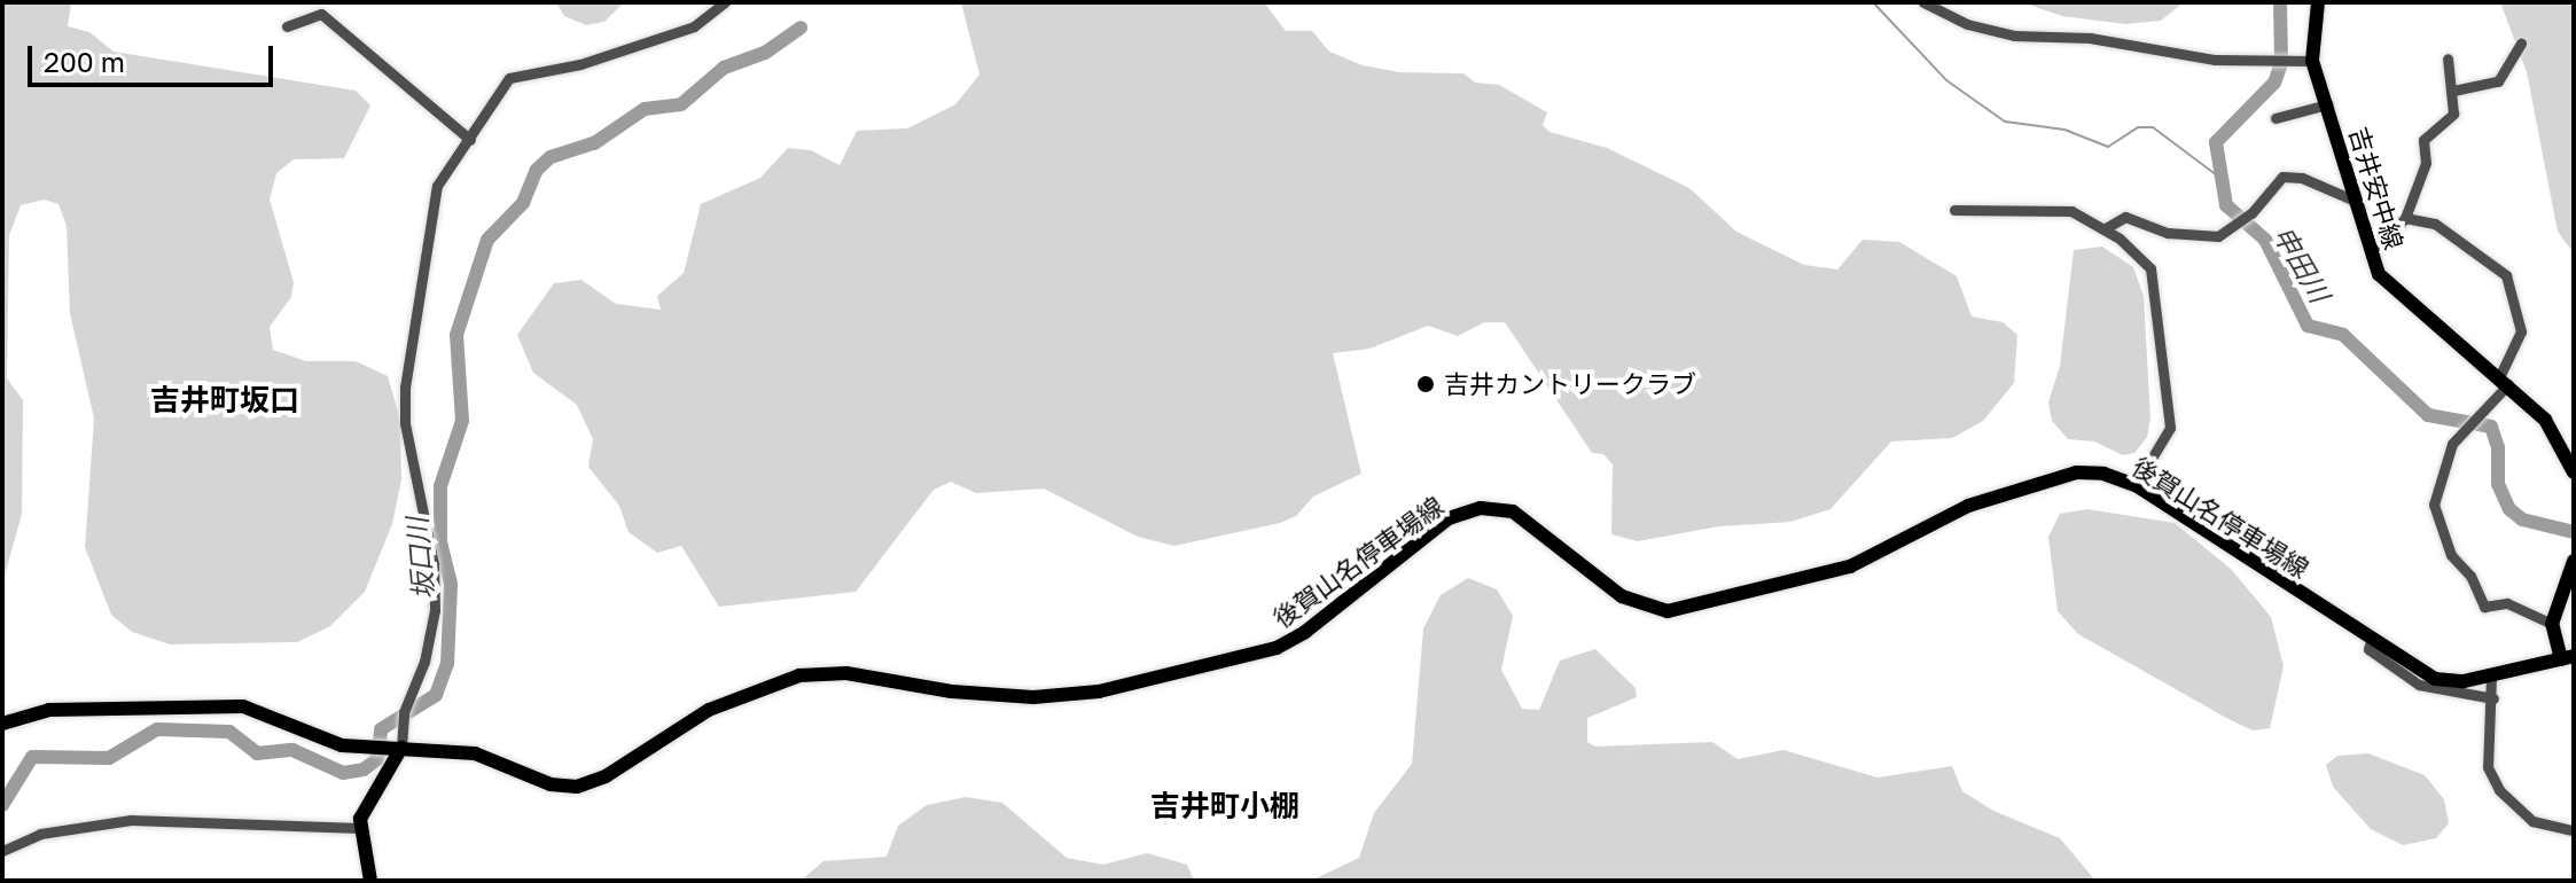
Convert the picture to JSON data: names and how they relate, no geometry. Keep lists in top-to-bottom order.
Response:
{
  "streets": {
    "main road": ["吉井安中線", "後賀山名停車場線"]
  },
  "districts": ["吉井町坂口", "吉井町小棚"],
  "water": ["申田川", "坂口川"],
  "places": ["吉井カントリークラブ"],
  "scale_bar": "200 m"
}
